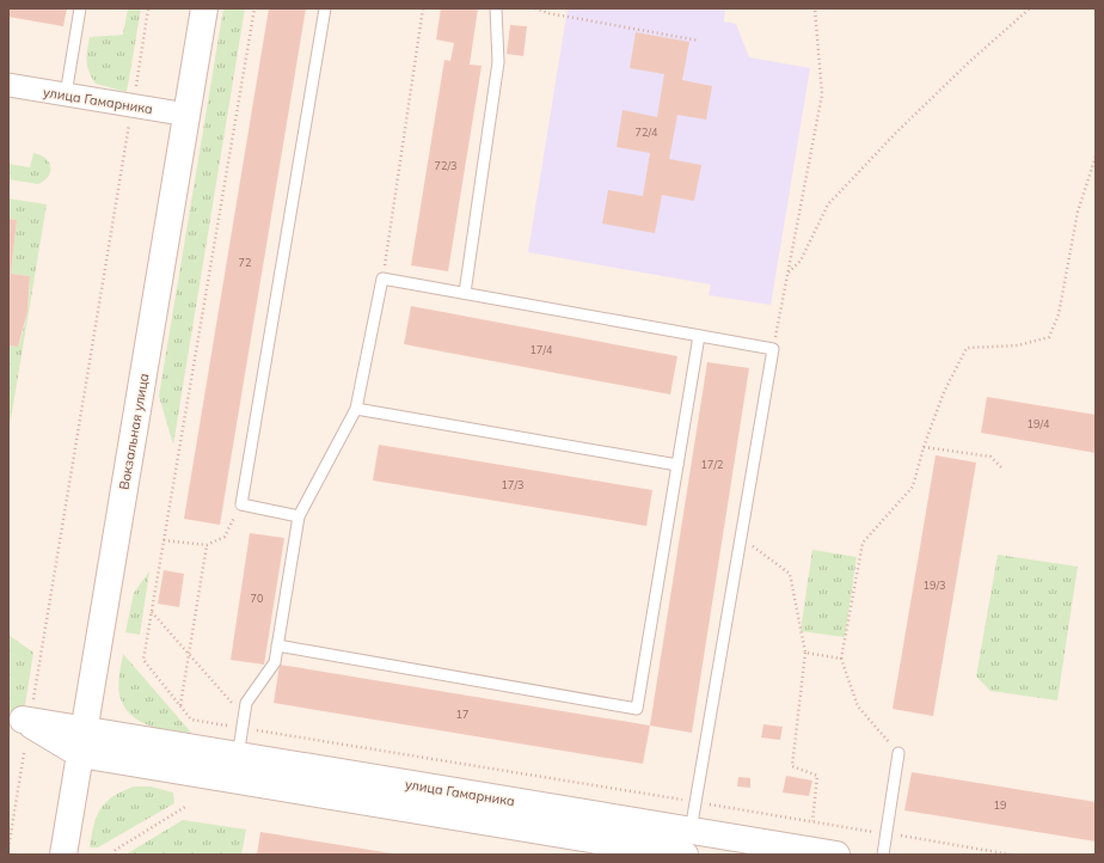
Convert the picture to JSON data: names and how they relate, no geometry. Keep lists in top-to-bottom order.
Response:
{
  "streets": {
    "street": ["улица Гамарника", "Вокзальная улица"]
  },
  "crossings": [
    ["улица Гамарника", "Вокзальная улица"]
  ],
  "house_numbers": [
    "72/4",
    "72/3",
    "72",
    "17/4",
    "19/4",
    "17/2",
    "17/3",
    "19/3",
    "70",
    "17",
    "19"
  ]
}
